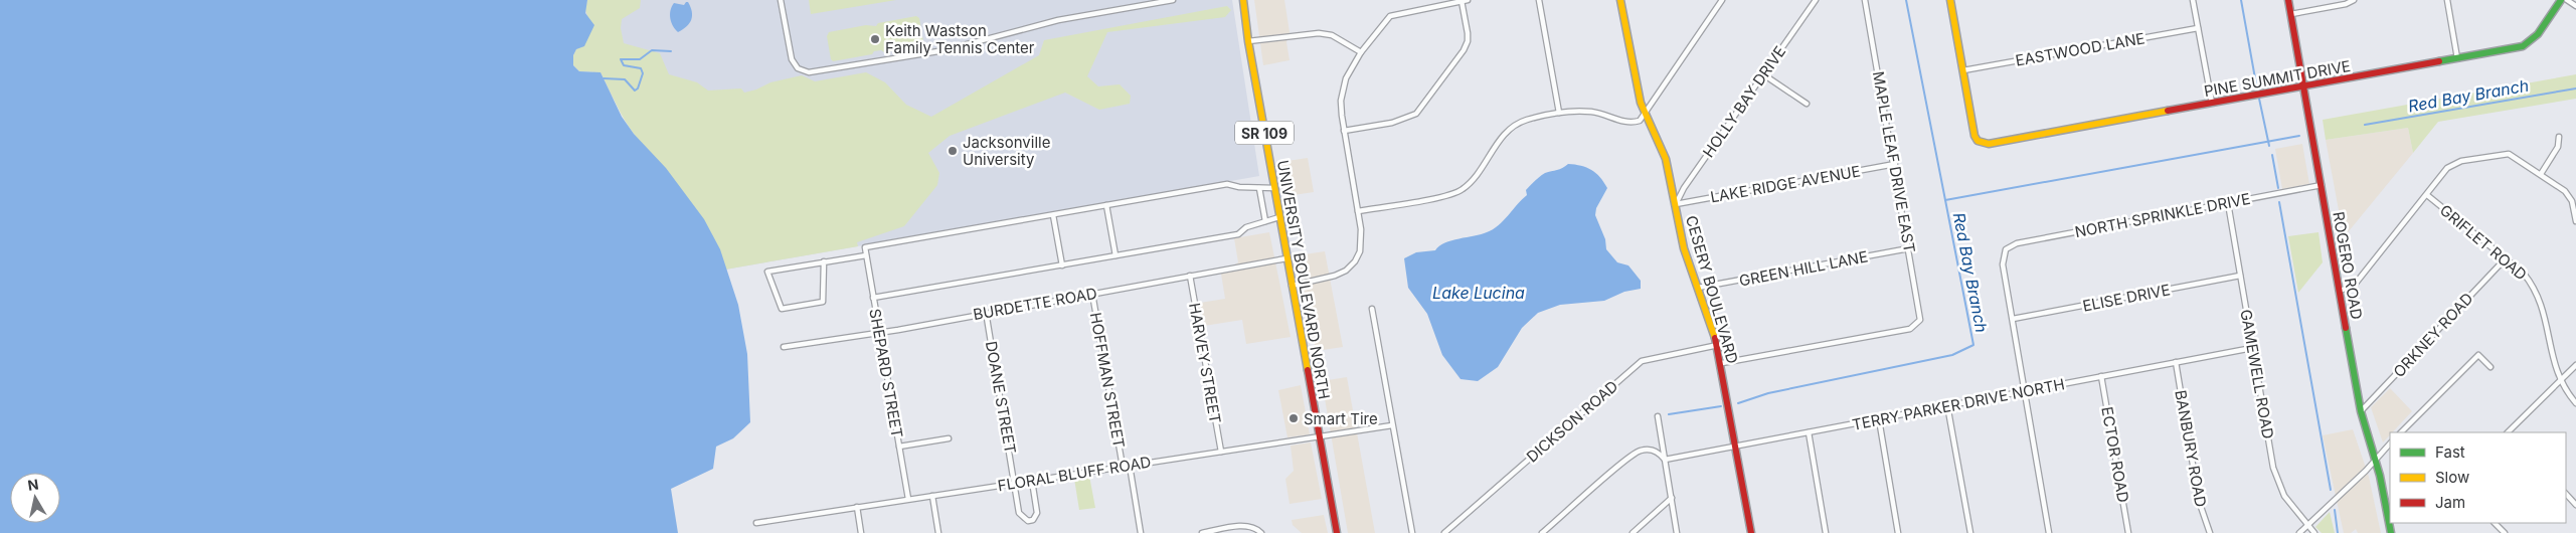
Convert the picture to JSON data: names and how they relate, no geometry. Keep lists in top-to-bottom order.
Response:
{
  "streets": {
    "main road": [
      "PINE SUMMIT DRIVE",
      "SR 109",
      "ROGERO ROAD",
      "UNIVERSITY BOULEVARD NORTH",
      "CESERY BOULEVARD"
    ],
    "street": [
      "EASTWOOD LANE",
      "HOLLY BAY DRIVE",
      "MAPLE LEAF DRIVE EAST",
      "LAKE RIDGE AVENUE",
      "NORTH SPRINKLE DRIVE",
      "GRIFLET ROAD",
      "GREEN HILL LANE",
      "ELISE DRIVE",
      "BURDETTE ROAD",
      "ORKNEY ROAD",
      "HARVEY STREET",
      "SHEPARD STREET",
      "GAMEWELL ROAD",
      "HOFFMAN STREET",
      "DOANE STREET",
      "TERRY PARKER DRIVE NORTH",
      "DICKSON ROAD",
      "BANBURY ROAD",
      "ECTOR ROAD",
      "FLORAL BLUFF ROAD"
    ]
  },
  "crossings": [
    ["EASTWOOD LANE", "PINE SUMMIT DRIVE"],
    ["PINE SUMMIT DRIVE", "ROGERO ROAD"],
    ["HOLLY BAY DRIVE", "LAKE RIDGE AVENUE"],
    ["HOLLY BAY DRIVE", "CESERY BOULEVARD"],
    ["MAPLE LEAF DRIVE EAST", "LAKE RIDGE AVENUE"],
    ["MAPLE LEAF DRIVE EAST", "GREEN HILL LANE"],
    ["MAPLE LEAF DRIVE EAST", "CESERY BOULEVARD"],
    ["LAKE RIDGE AVENUE", "CESERY BOULEVARD"],
    ["NORTH SPRINKLE DRIVE", "ROGERO ROAD"],
    ["NORTH SPRINKLE DRIVE", "ELISE DRIVE"],
    ["NORTH SPRINKLE DRIVE", "GAMEWELL ROAD"],
    ["GRIFLET ROAD", "ORKNEY ROAD"],
    ["ROGERO ROAD", "ORKNEY ROAD"],
    ["GREEN HILL LANE", "CESERY BOULEVARD"],
    ["UNIVERSITY BOULEVARD NORTH", "BURDETTE ROAD"],
    ["UNIVERSITY BOULEVARD NORTH", "FLORAL BLUFF ROAD"],
    ["CESERY BOULEVARD", "TERRY PARKER DRIVE NORTH"],
    ["CESERY BOULEVARD", "DICKSON ROAD"],
    ["ELISE DRIVE", "GAMEWELL ROAD"],
    ["BURDETTE ROAD", "HARVEY STREET"],
    ["BURDETTE ROAD", "SHEPARD STREET"],
    ["BURDETTE ROAD", "HOFFMAN STREET"],
    ["BURDETTE ROAD", "DOANE STREET"],
    ["HARVEY STREET", "FLORAL BLUFF ROAD"],
    ["SHEPARD STREET", "FLORAL BLUFF ROAD"],
    ["GAMEWELL ROAD", "TERRY PARKER DRIVE NORTH"],
    ["HOFFMAN STREET", "FLORAL BLUFF ROAD"],
    ["DOANE STREET", "FLORAL BLUFF ROAD"],
    ["TERRY PARKER DRIVE NORTH", "BANBURY ROAD"],
    ["TERRY PARKER DRIVE NORTH", "ECTOR ROAD"]
  ],
  "water": ["Red Bay Branch", "Lake Lucina"],
  "places": ["Keith Wastson Family Tennis Center", "Jacksonville University", "Smart Tire"],
  "legend": ["Fast", "Slow", "Jam"],
  "north": "top"
}
